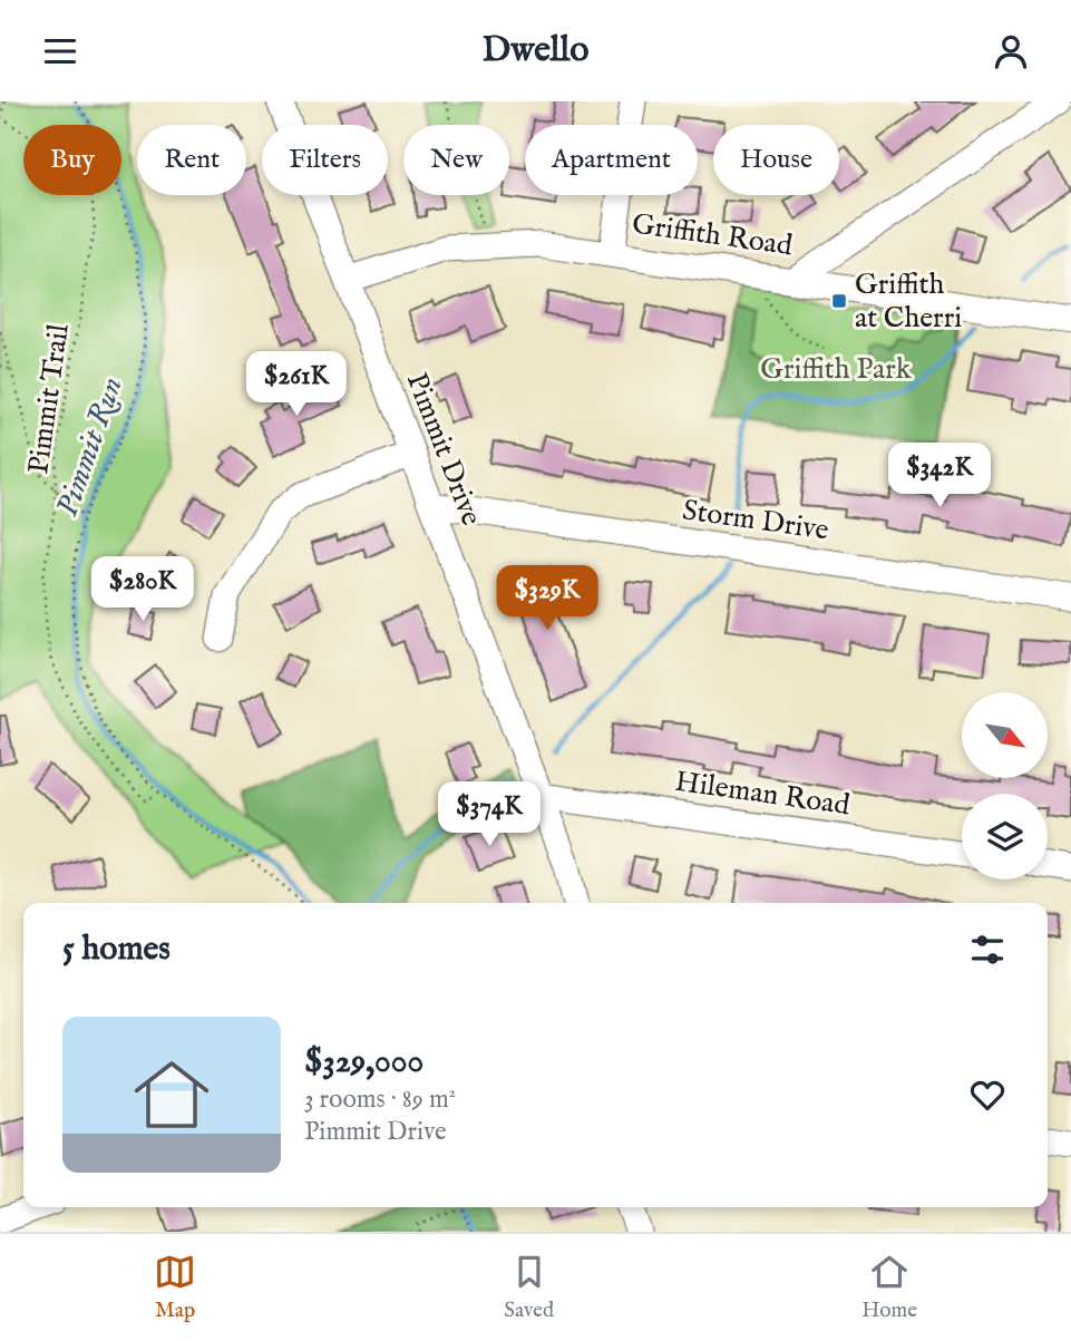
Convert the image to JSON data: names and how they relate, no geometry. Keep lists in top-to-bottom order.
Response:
{
  "streets": {
    "street": [
      "Griffith Road",
      "Pimmit Drive",
      "Storm Drive",
      "Hileman Road"
    ],
    "path": ["Pimmit Trail"]
  },
  "crossings": [
    ["Griffith Road", "Pimmit Drive"],
    ["Pimmit Drive", "Storm Drive"],
    ["Pimmit Drive", "Hileman Road"]
  ],
  "water": ["Pimmit Run"],
  "parks": ["Griffith Park"],
  "places": {
    "transit": ["Griffith at Cherri"]
  },
  "north": "bottom right",
  "page": {
    "header": "Dwello",
    "chip": [
      "Buy",
      "Rent",
      "Filters",
      "New",
      "Apartment",
      "House"
    ],
    "price": [
      "$261K",
      "$342K",
      "$280K",
      "$329K",
      "$374K"
    ],
    "heading": "5 homes",
    "list": [
      {
        "name": "$329,000",
        "note": "3 rooms · 89 m² · Pimmit Drive"
      }
    ],
    "tabs": ["Map", "Saved", "Home"]
  }
}
